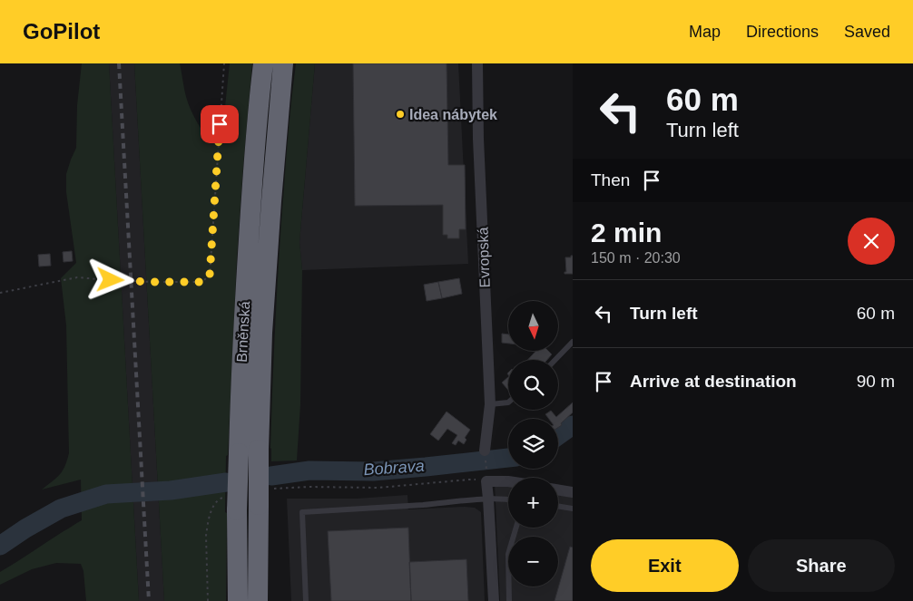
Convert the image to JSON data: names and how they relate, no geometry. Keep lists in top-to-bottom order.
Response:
{
  "streets": {
    "highway": ["Brněnská"],
    "street": ["Evropská"]
  },
  "water": ["Bobrava"],
  "places": ["Idea nábytek"],
  "north": "bottom",
  "page": {
    "header": "GoPilot",
    "nav": ["Map", "Directions", "Saved"],
    "turn": ["60 m", "Turn left"],
    "then": "Then",
    "heading": ["2 min", "150 m · 20:30"],
    "list": [
      {
        "name": "Turn left",
        "value": "60 m"
      },
      {
        "name": "Arrive at destination",
        "value": "90 m"
      }
    ],
    "map_buttons": ["+", "−"],
    "buttons": ["Exit", "Share"]
  }
}
